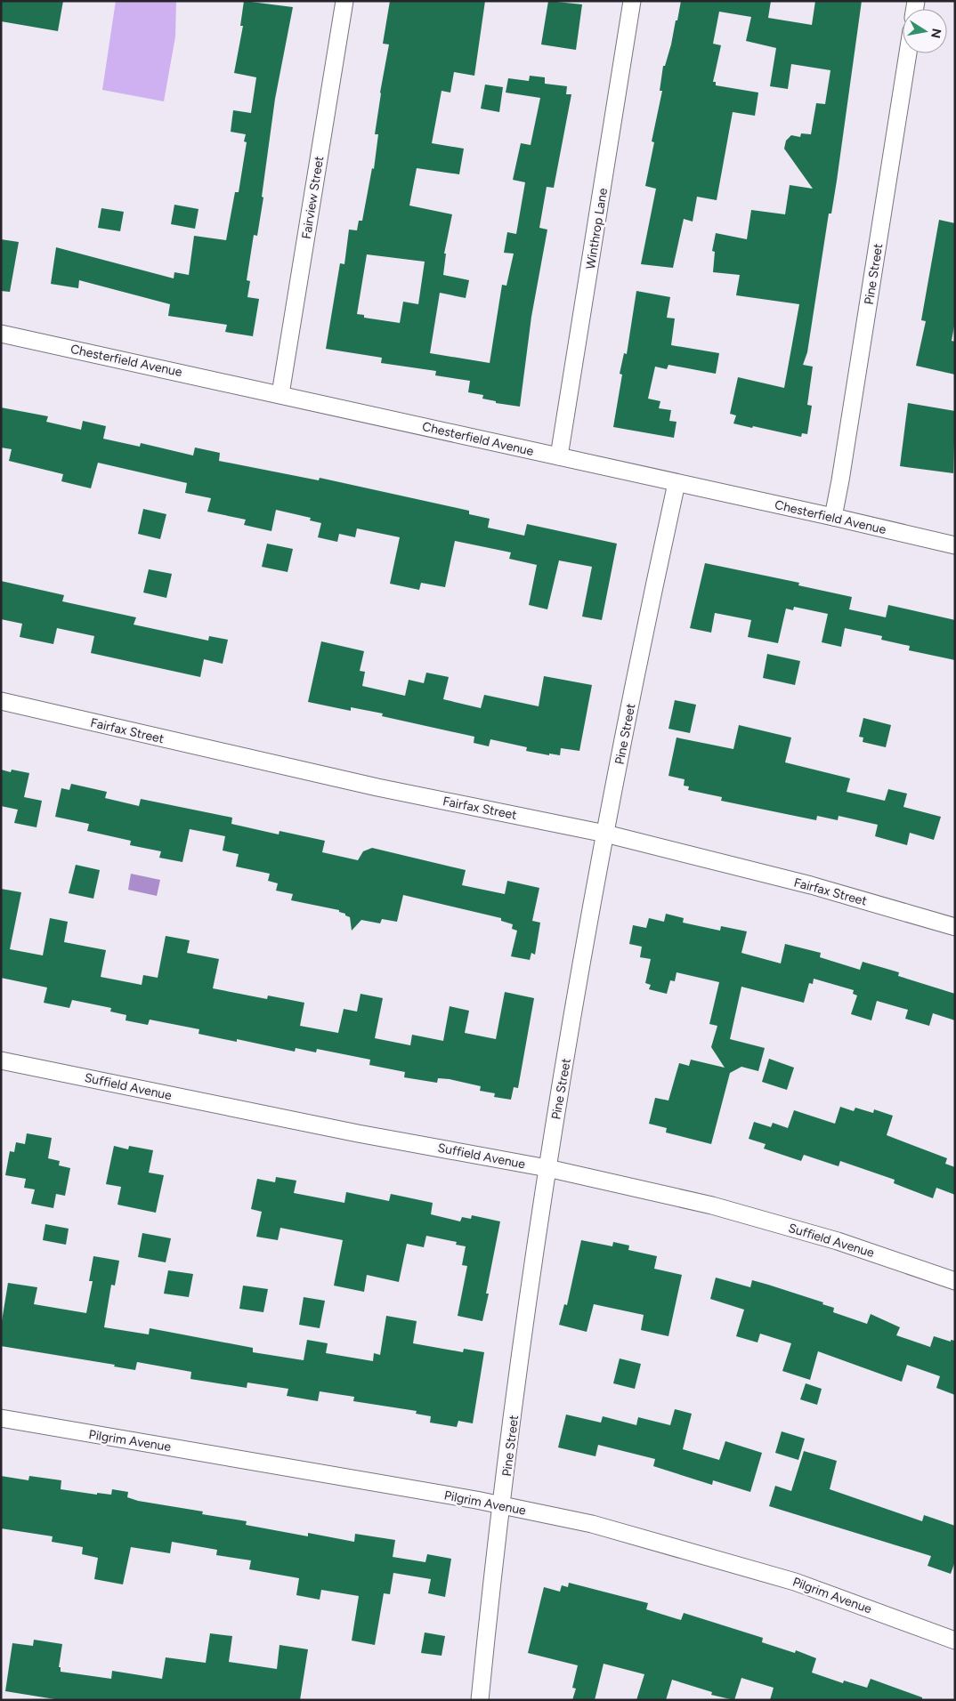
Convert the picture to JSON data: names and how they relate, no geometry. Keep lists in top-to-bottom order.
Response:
{
  "streets": {
    "street": [
      "Fairview Street",
      "Winthrop Lane",
      "Pine Street",
      "Chesterfield Avenue",
      "Fairfax Street",
      "Suffield Avenue",
      "Pilgrim Avenue"
    ]
  },
  "crossings": [
    ["Fairview Street", "Chesterfield Avenue"],
    ["Winthrop Lane", "Chesterfield Avenue"],
    ["Pine Street", "Chesterfield Avenue"],
    ["Pine Street", "Fairfax Street"],
    ["Pine Street", "Suffield Avenue"],
    ["Pine Street", "Pilgrim Avenue"]
  ],
  "north": "right"
}
